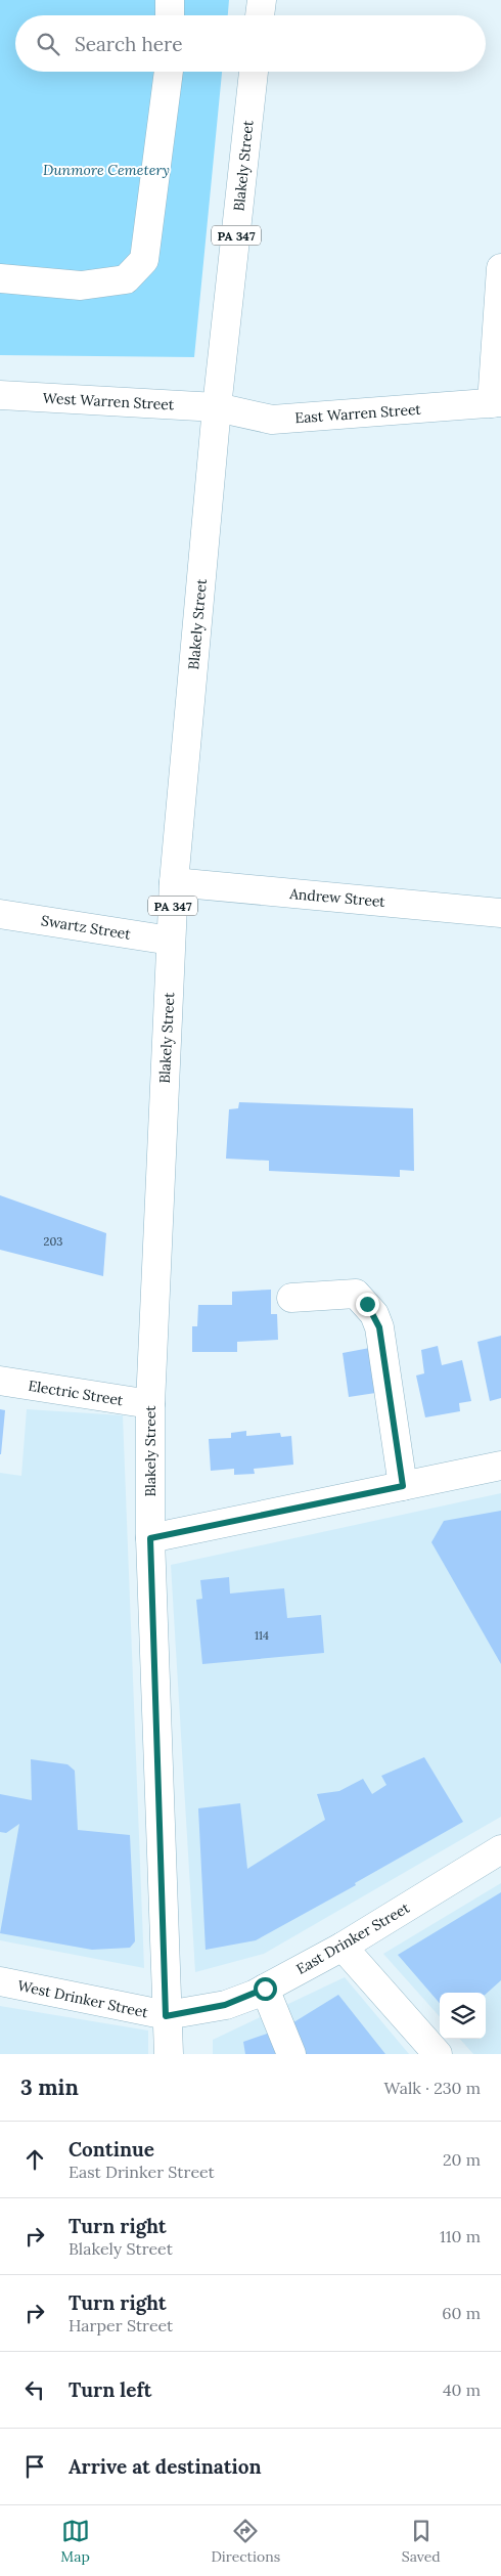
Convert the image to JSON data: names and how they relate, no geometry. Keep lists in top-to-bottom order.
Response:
{
  "streets": {
    "main road": [
      "Blakely Street",
      "PA 347",
      "West Warren Street",
      "East Warren Street",
      "Andrew Street",
      "Swartz Street",
      "Electric Street",
      "East Drinker Street",
      "West Drinker Street"
    ]
  },
  "crossings": [
    ["Blakely Street", "PA 347"],
    ["Blakely Street", "West Warren Street"],
    ["Blakely Street", "East Warren Street"],
    ["Blakely Street", "Andrew Street"],
    ["Blakely Street", "Swartz Street"],
    ["Blakely Street", "Electric Street"],
    ["Blakely Street", "East Drinker Street"],
    ["Blakely Street", "West Drinker Street"],
    ["PA 347", "East Drinker Street"],
    ["PA 347", "West Drinker Street"],
    ["West Warren Street", "East Warren Street"],
    ["East Drinker Street", "West Drinker Street"]
  ],
  "parks": ["Dunmore Cemetery"],
  "house_numbers": ["203", "114"],
  "page": {
    "search": "Search here",
    "heading": ["3 min", "Walk · 230 m"],
    "list": [
      ["Continue", "East Drinker Street", "20 m"],
      ["Turn right", "Blakely Street", "110 m"],
      ["Turn right", "Harper Street", "60 m"],
      ["Turn left", "40 m"],
      "Arrive at destination"
    ],
    "nav": ["Map", "Directions", "Saved"]
  }
}
